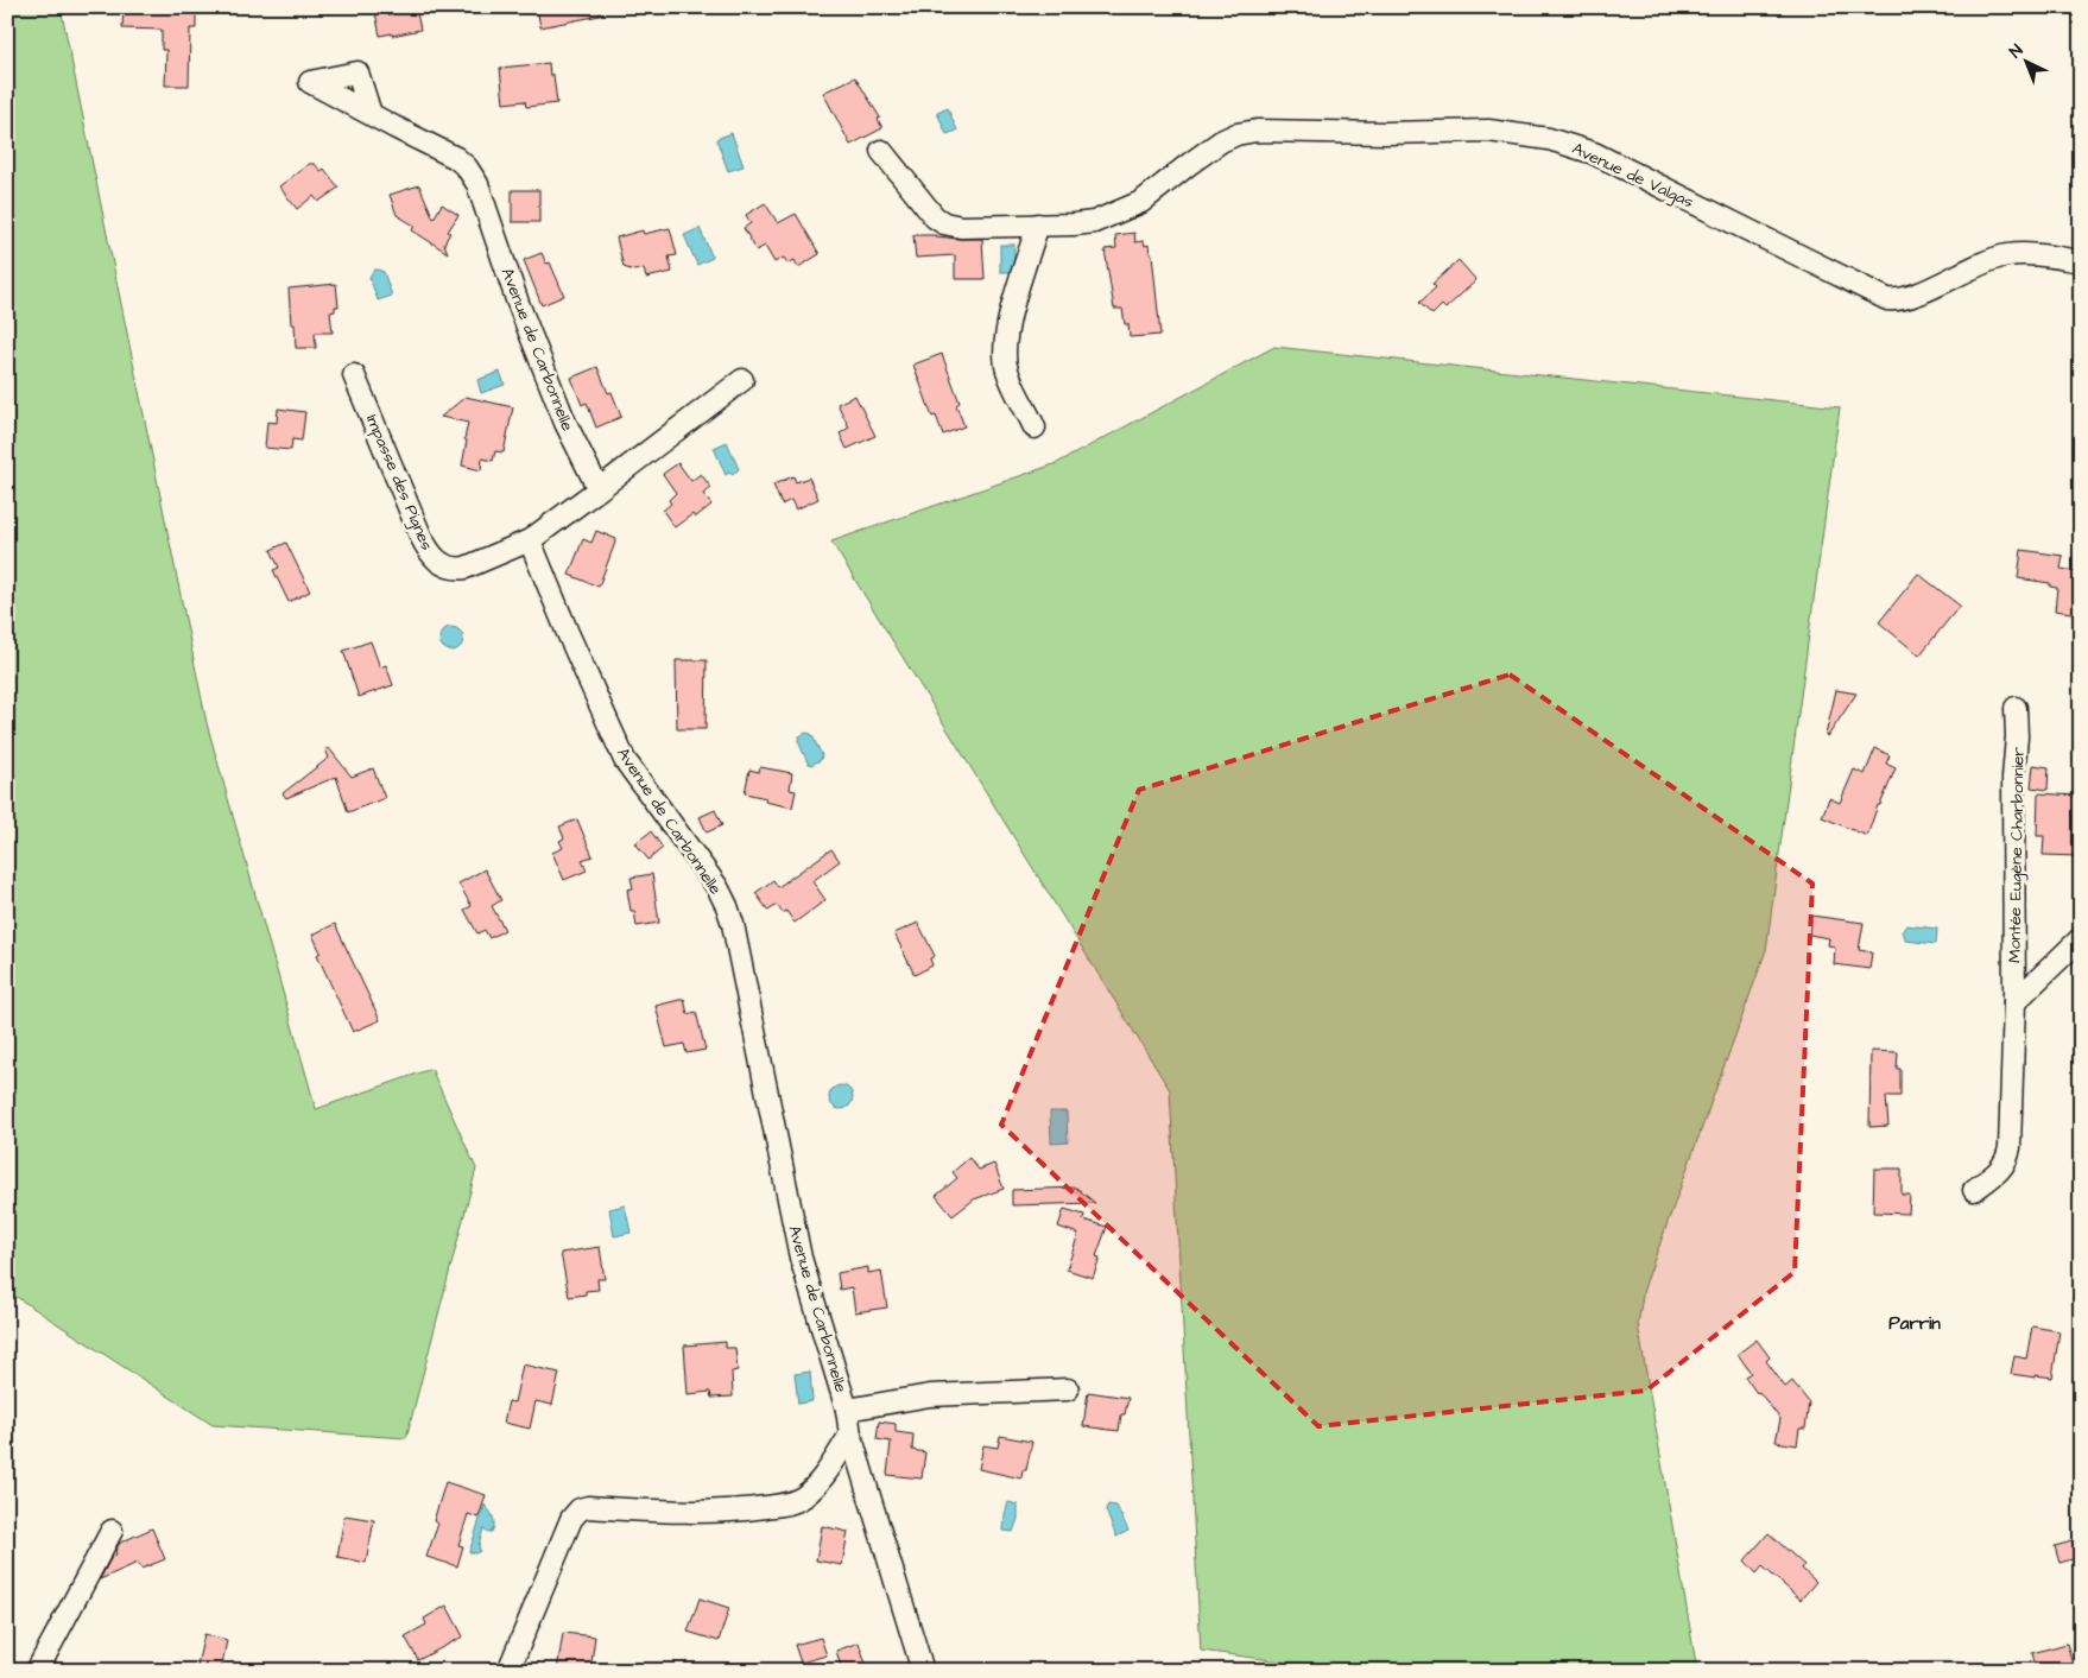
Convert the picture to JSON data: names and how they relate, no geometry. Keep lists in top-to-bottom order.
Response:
{
  "streets": {
    "street": [
      "Avenue de Valgas",
      "Avenue de Carbonnelle",
      "Impasse des Pignes",
      "Montée Eugène Charbonnier"
    ]
  },
  "crossings": [
    ["Avenue de Carbonnelle", "Impasse des Pignes"]
  ],
  "districts": ["Parrin"],
  "north": "top left"
}
